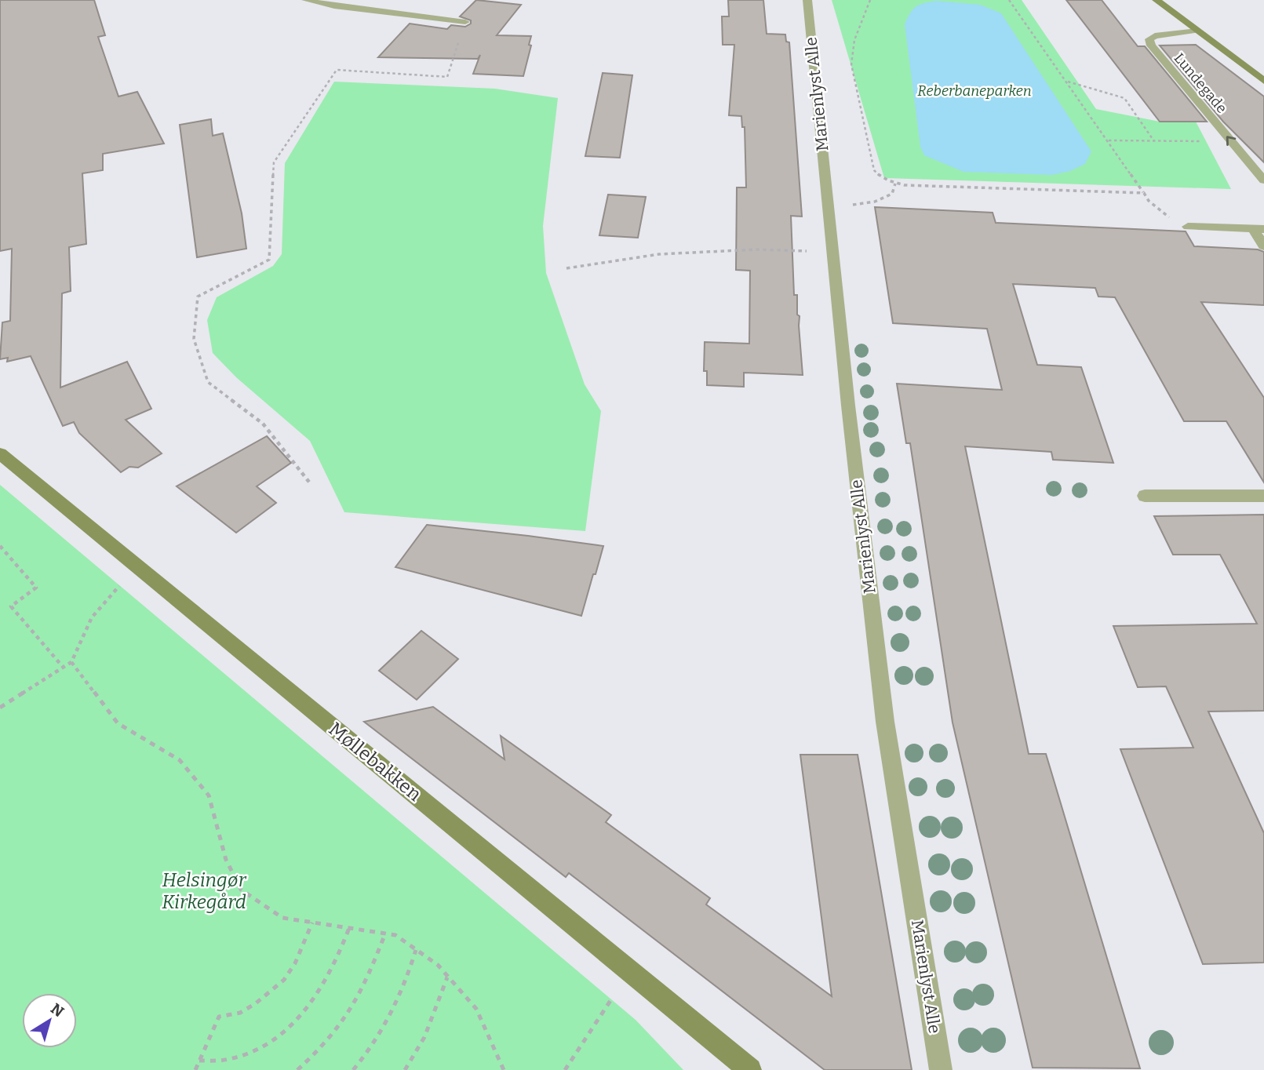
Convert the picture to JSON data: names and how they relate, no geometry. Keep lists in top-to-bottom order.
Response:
{
  "streets": {
    "street": ["Lundegade", "Marienlyst Alle", "Møllebakken"]
  },
  "parks": ["Reberbaneparken", "Helsingør Kirkegård"],
  "north": "top right"
}
